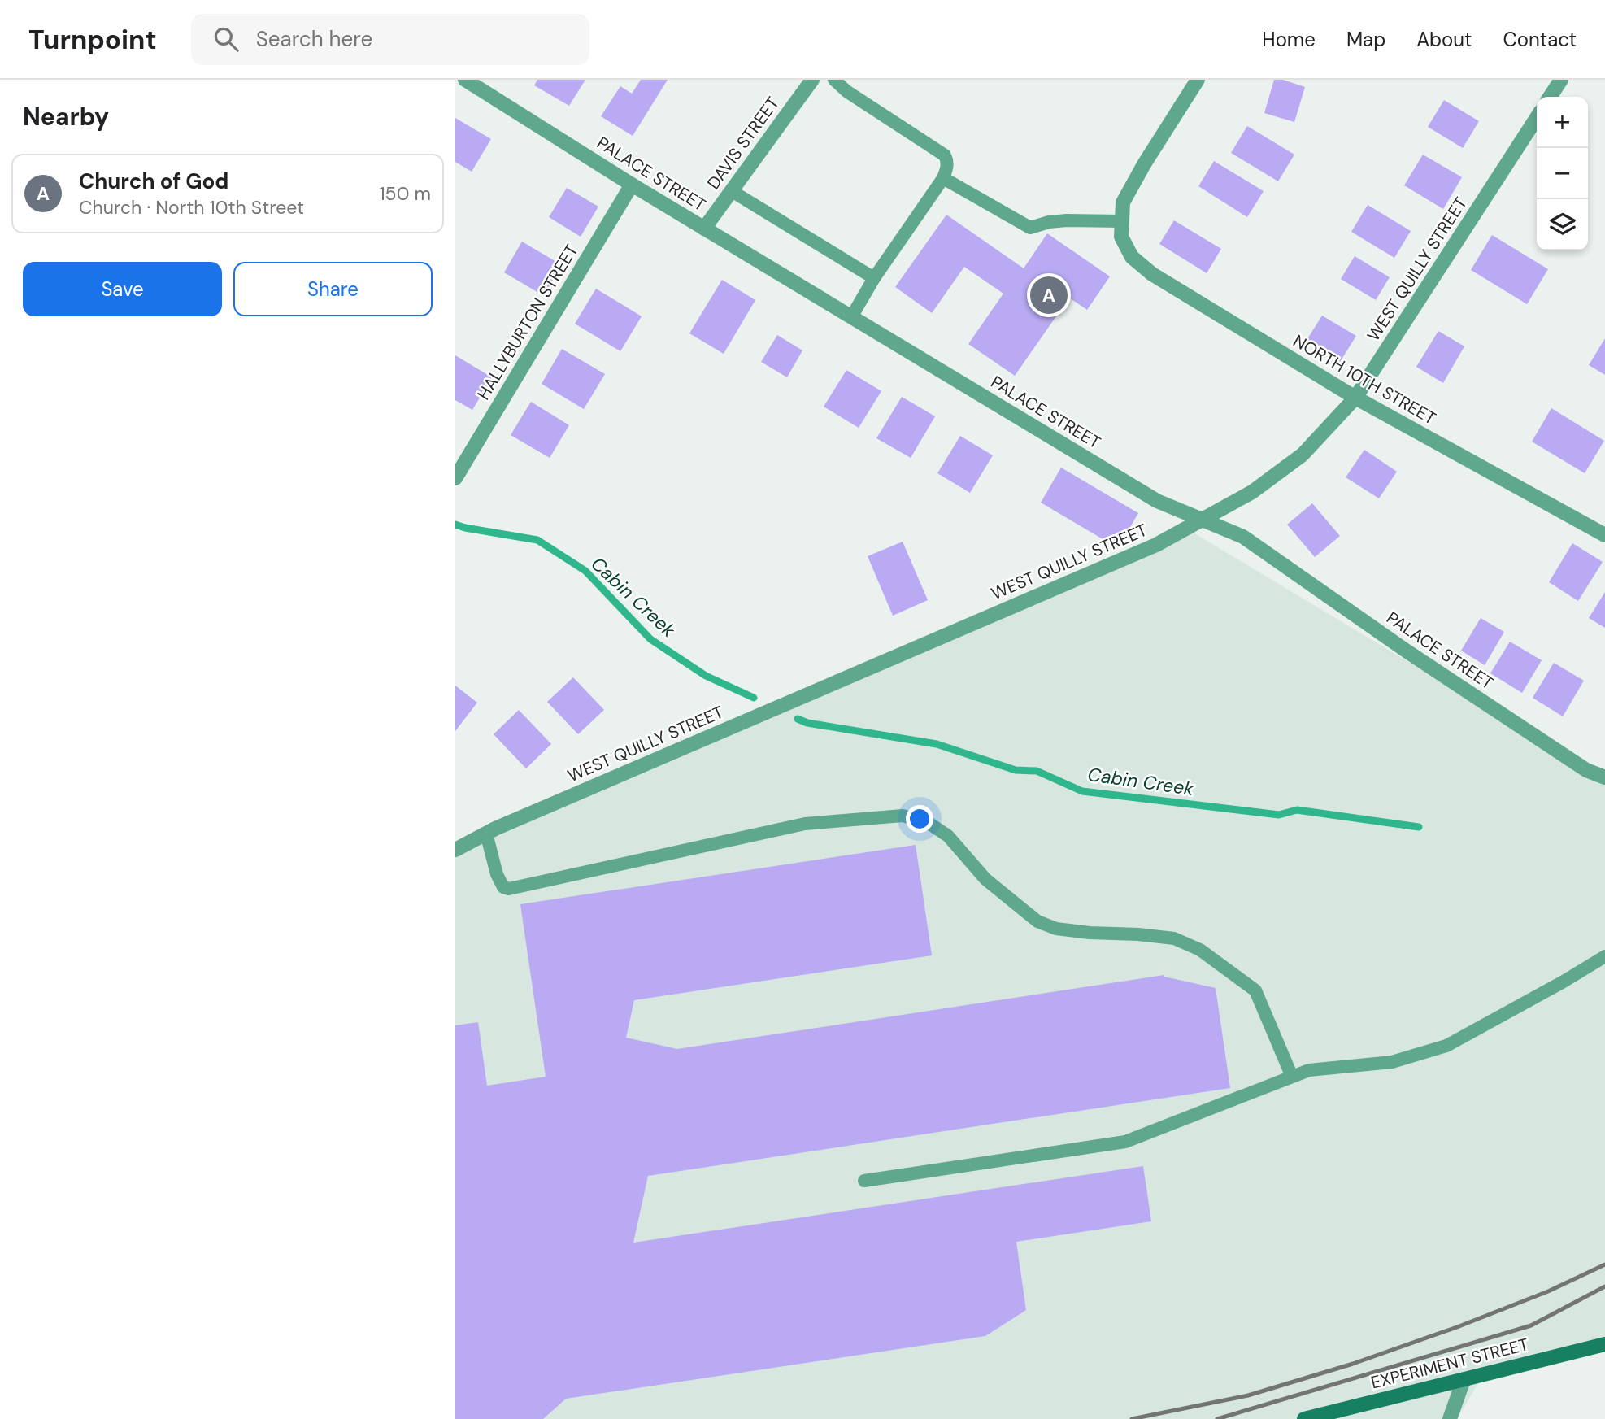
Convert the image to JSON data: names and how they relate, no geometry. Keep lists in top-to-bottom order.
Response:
{
  "streets": {
    "main road": ["EXPERIMENT STREET"],
    "street": [
      "DAVIS STREET",
      "PALACE STREET",
      "WEST QUILLY STREET",
      "HALLYBURTON STREET",
      "NORTH 10TH STREET"
    ]
  },
  "crossings": [
    ["DAVIS STREET", "PALACE STREET"],
    ["PALACE STREET", "WEST QUILLY STREET"],
    ["PALACE STREET", "HALLYBURTON STREET"],
    ["WEST QUILLY STREET", "NORTH 10TH STREET"]
  ],
  "water": ["Cabin Creek"],
  "page": {
    "header": "Turnpoint",
    "search": "Search here",
    "nav": [
      "Home",
      "Map",
      "About",
      "Contact"
    ],
    "heading": "Nearby",
    "map_buttons": ["+", "−"],
    "list": [
      {
        "mark": "A",
        "name": "Church of God",
        "note": "Church · North 10th Street",
        "value": "150 m"
      }
    ],
    "buttons": ["Save", "Share"],
    "pins": "A"
  }
}
